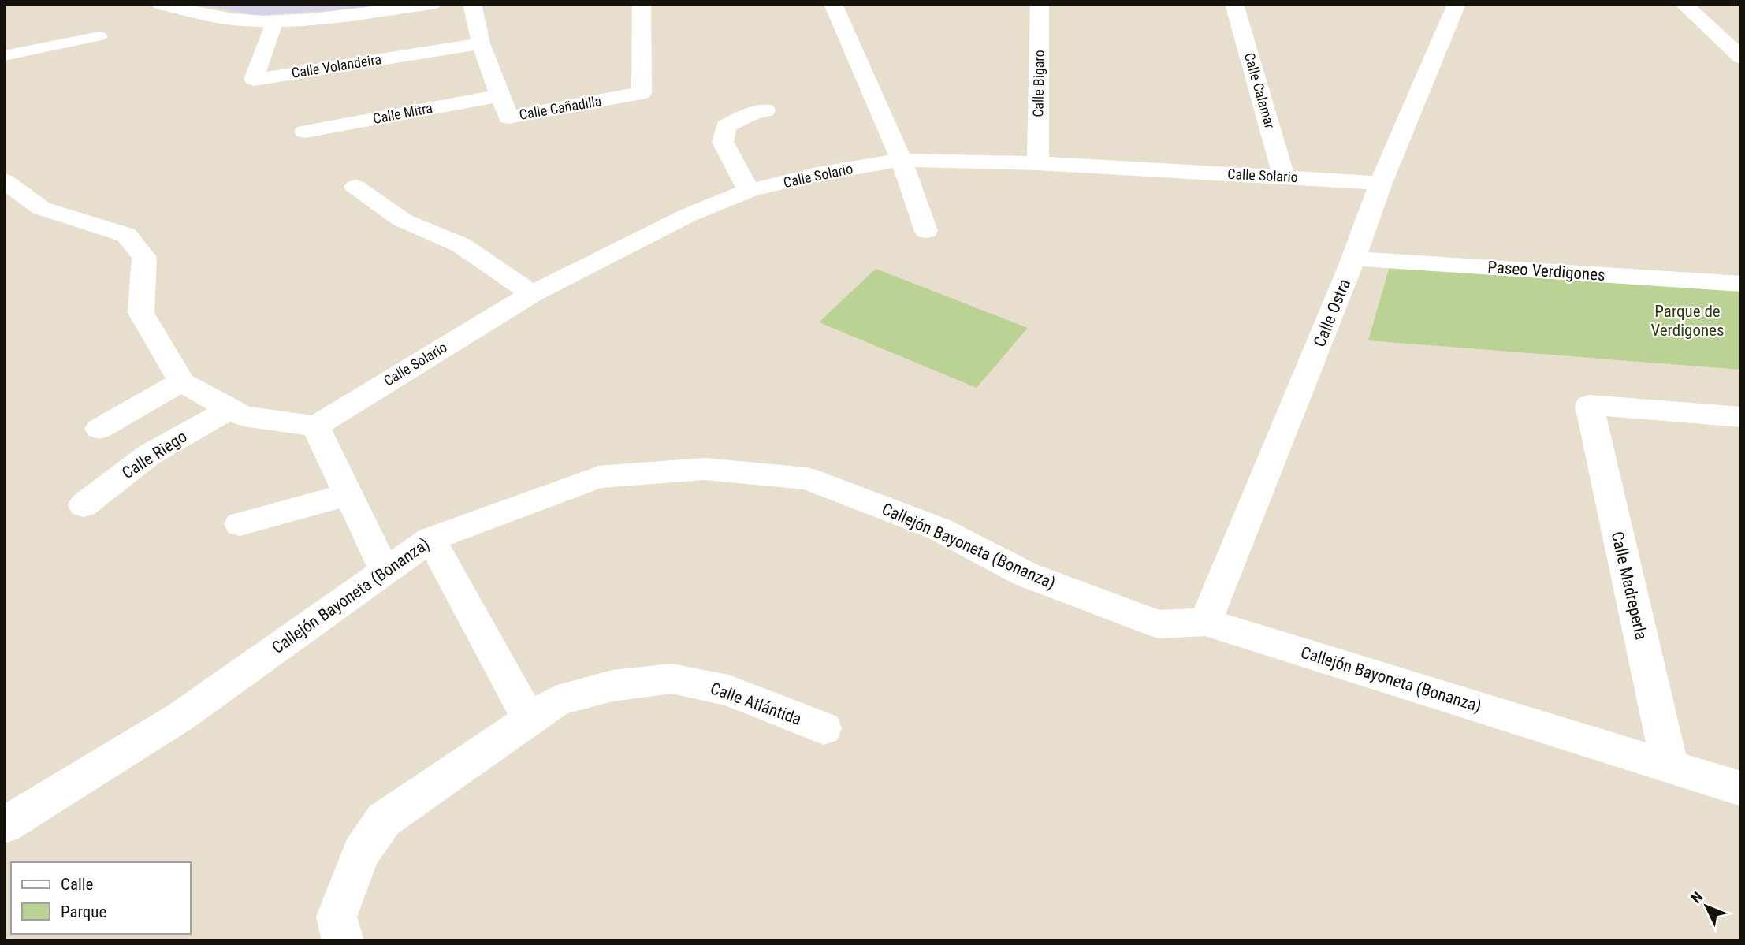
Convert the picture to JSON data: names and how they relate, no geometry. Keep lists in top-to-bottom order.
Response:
{
  "streets": {
    "street": [
      "Calle Volandeira",
      "Calle Bigaro",
      "Calle Calamar",
      "Calle Cañadilla",
      "Calle Mitra",
      "Calle Solario",
      "Paseo Verdigones",
      "Calle Ostra",
      "Calle Riego",
      "Callejón Bayoneta (Bonanza)",
      "Calle Madreperla",
      "Calle Atlántida"
    ]
  },
  "crossings": [
    ["Calle Volandeira", "Calle Cañadilla"],
    ["Calle Bigaro", "Calle Solario"],
    ["Calle Calamar", "Calle Solario"],
    ["Calle Cañadilla", "Calle Mitra"],
    ["Calle Solario", "Calle Ostra"],
    ["Paseo Verdigones", "Calle Ostra"],
    ["Calle Ostra", "Callejón Bayoneta (Bonanza)"],
    ["Callejón Bayoneta (Bonanza)", "Calle Madreperla"]
  ],
  "parks": ["Parque de Verdigones"],
  "legend": ["Calle", "Parque"],
  "north": "top left"
}
